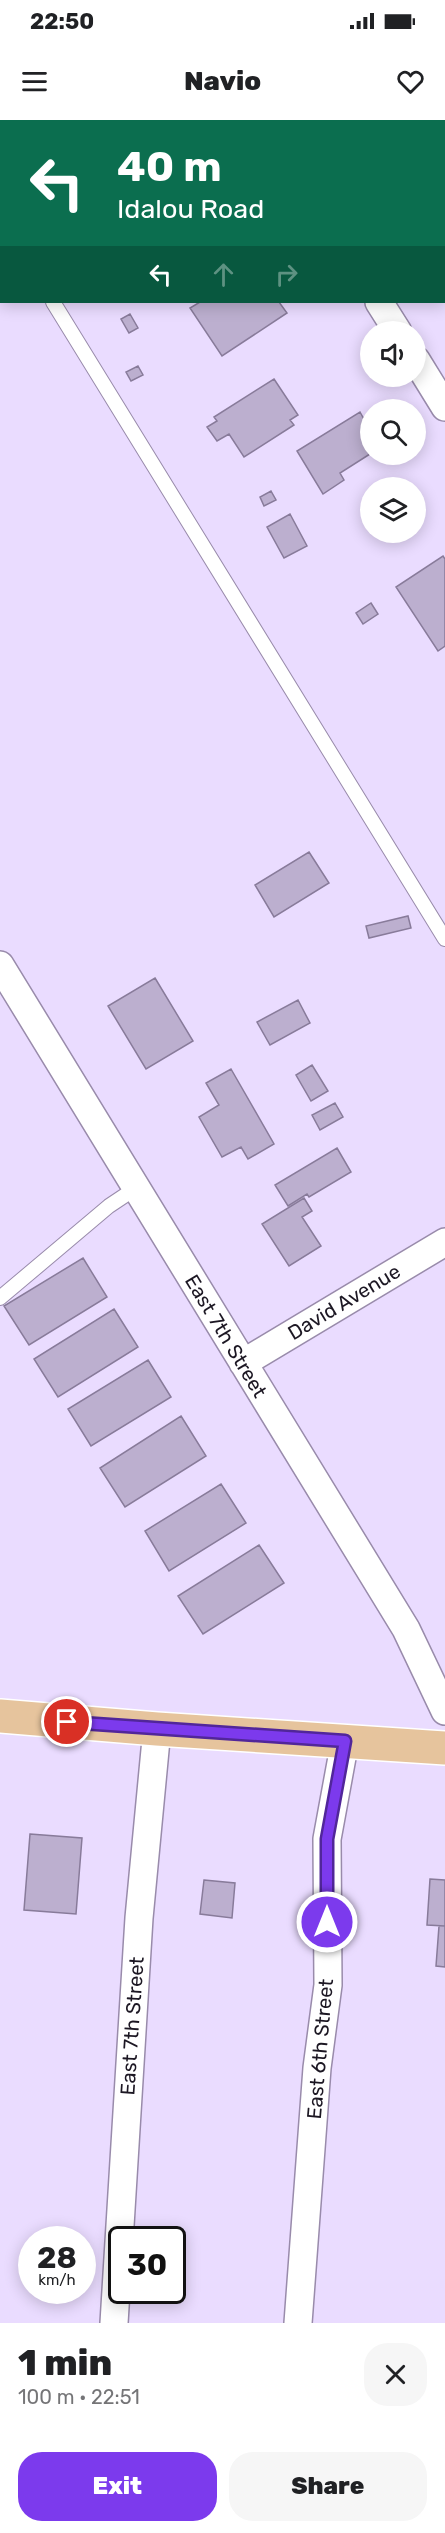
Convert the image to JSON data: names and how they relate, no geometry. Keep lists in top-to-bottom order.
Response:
{
  "streets": {
    "street": ["David Avenue", "East 7th Street", "East 6th Street"]
  },
  "crossings": [
    ["David Avenue", "East 7th Street"]
  ],
  "page": {
    "status": "22:50",
    "header": "Navio",
    "turn": ["40 m", "Idalou Road"],
    "speed": "28 km/h",
    "limit": "30",
    "heading": ["1 min", "100 m · 22:51"],
    "buttons": ["Exit", "Share"]
  }
}
